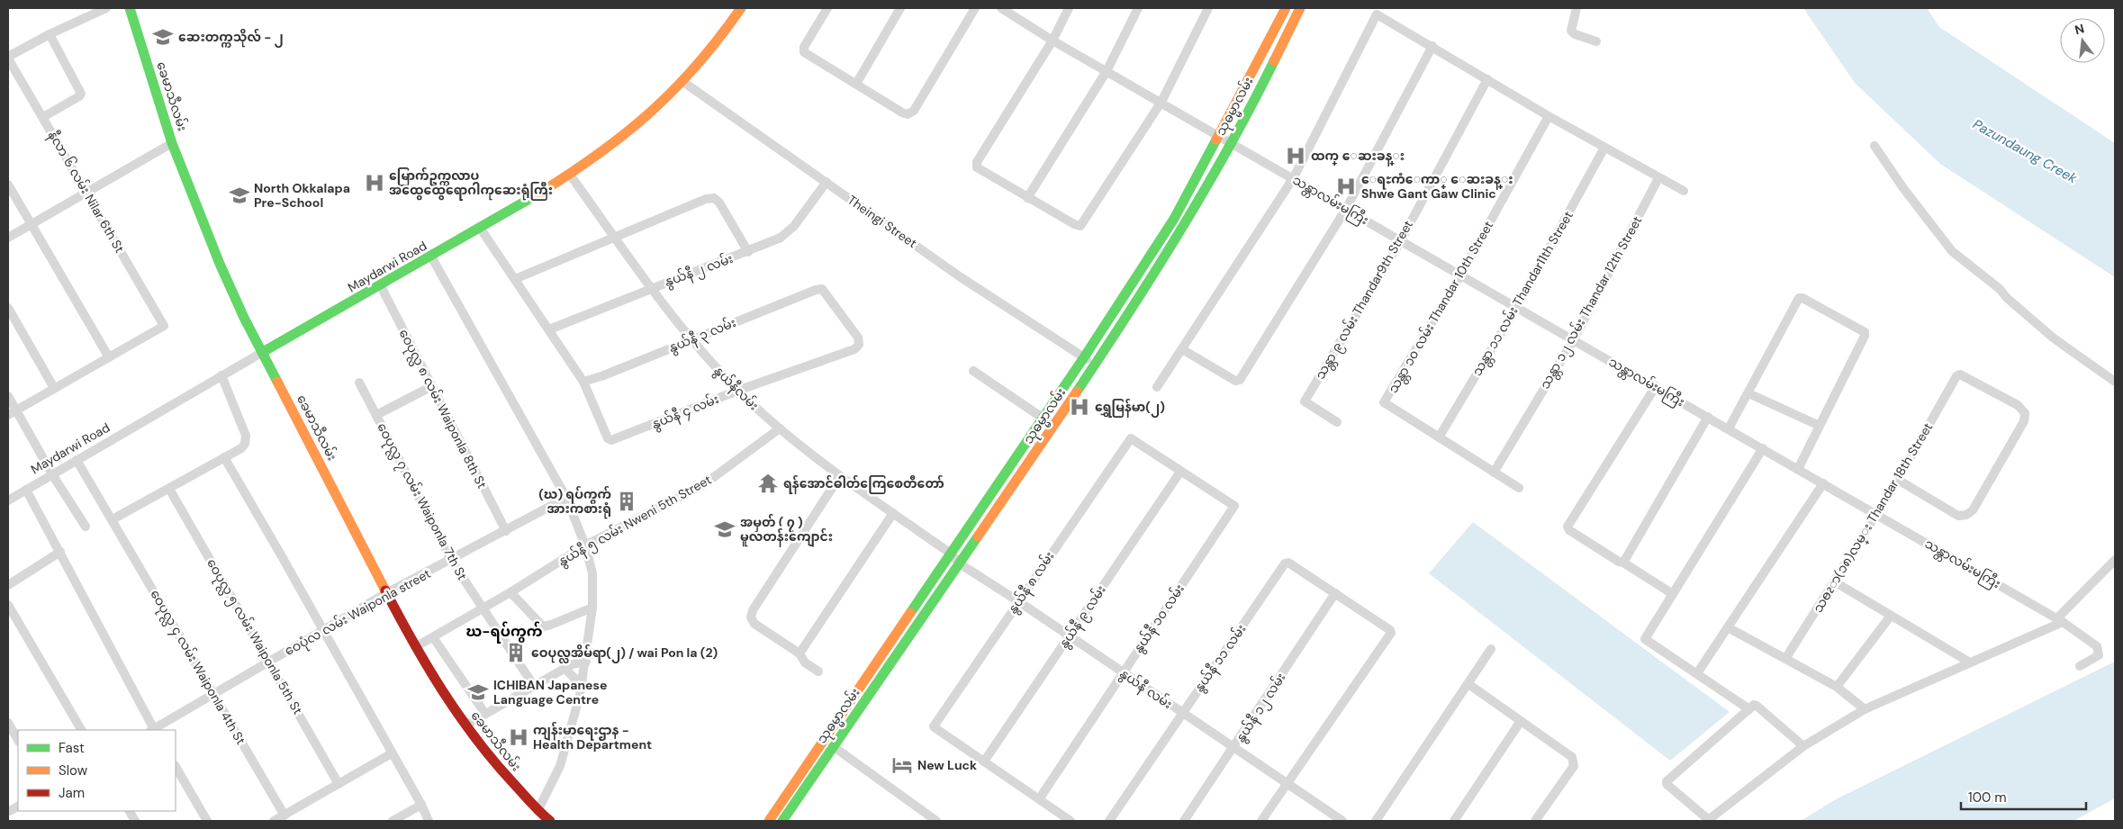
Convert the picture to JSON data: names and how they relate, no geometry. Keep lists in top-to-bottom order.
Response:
{
  "streets": {
    "main road": ["ခေမာသီလမ်း", "သုဓမ္မာလမ်း", "Maydarwi Road"],
    "street": [
      "နီလာ ၆ လမ်း Nilar 6th St",
      "သန္တာလမ်းမကြီး",
      "Theingi Street",
      "နွယ်နီ ၂ လမ်း",
      "သန္တာ ၁၁ လမ်း Thandar11th Street",
      "သန္တာ ၉ လမ်း Thandar9th Street",
      "သန္တာ ၁၂ လမ်း Thandar 12th Street",
      "သန္တာ ၁၀ လမ်း Thandar 10th Street",
      "နွယ်နီ ၃ လမ်း",
      "နွယ်နီလမ်း",
      "ဝေပုလ္လ ၈ လမ်း Waiponla 8th St",
      "နွယ်နီ ၄ လမ်း",
      "ဝေပုလ္လ ၇ လမ်း Waiponla 7th St",
      "သႎၩာ(၁၈)လမ္း Thandar 18th Street",
      "နွယ်နီ ၅ လမ်း Nweni 5th Street",
      "နွယ်နီ ၈ လမ်း",
      "ဝေပုံလ လမ်း Waiponla street",
      "နွယ်နီ ၉ လမ်း",
      "နွယ်နီ ၁၀ လမ်း",
      "ဝေပုလ္လ ၅ လမ်း Waiponla 5th St",
      "နွယ်နီ ၁၁ လမ်း",
      "ဝေပုလ္လ ၄ လမ်း Waiponla 4th St",
      "နွယ်နီ လမ်း",
      "နွယ်နီ ၁၂ လမ်း"
    ]
  },
  "crossings": [
    ["ခေမာသီလမ်း", "Maydarwi Road"],
    ["ခေမာသီလမ်း", "နွယ်နီ ၅ လမ်း Nweni 5th Street"],
    ["ခေမာသီလမ်း", "ဝေပုံလ လမ်း Waiponla street"],
    ["သုဓမ္မာလမ်း", "သန္တာလမ်းမကြီး"],
    ["သုဓမ္မာလမ်း", "Theingi Street"],
    ["သုဓမ္မာလမ်း", "နွယ်နီလမ်း"],
    ["သုဓမ္မာလမ်း", "နွယ်နီ လမ်း"],
    ["သန္တာလမ်းမကြီး", "သန္တာ ၁၁ လမ်း Thandar11th Street"],
    ["သန္တာလမ်းမကြီး", "သန္တာ ၉ လမ်း Thandar9th Street"],
    ["သန္တာလမ်းမကြီး", "သန္တာ ၁၂ လမ်း Thandar 12th Street"],
    ["သန္တာလမ်းမကြီး", "သန္တာ ၁၀ လမ်း Thandar 10th Street"],
    ["သန္တာလမ်းမကြီး", "သႎၩာ(၁၈)လမ္း Thandar 18th Street"],
    ["Theingi Street", "Maydarwi Road"],
    ["Theingi Street", "နွယ်နီ ၂ လမ်း"],
    ["Maydarwi Road", "နွယ်နီလမ်း"],
    ["Maydarwi Road", "ဝေပုလ္လ ၈ လမ်း Waiponla 8th St"],
    ["Maydarwi Road", "ဝေပုလ္လ ၄ လမ်း Waiponla 4th St"],
    ["နွယ်နီ ၂ လမ်း", "နွယ်နီလမ်း"],
    ["သန္တာ ၁၁ လမ်း Thandar11th Street", "သန္တာ ၁၀ လမ်း Thandar 10th Street"],
    ["နွယ်နီ ၃ လမ်း", "နွယ်နီလမ်း"],
    ["နွယ်နီ ၃ လမ်း", "နွယ်နီ ၄ လမ်း"],
    ["နွယ်နီလမ်း", "နွယ်နီ ၄ လမ်း"],
    ["နွယ်နီလမ်း", "နွယ်နီ ၅ လမ်း Nweni 5th Street"],
    ["နွယ်နီလမ်း", "နွယ်နီ လမ်း"],
    ["ဝေပုလ္လ ၈ လမ်း Waiponla 8th St", "ဝေပုံလ လမ်း Waiponla street"],
    ["ဝေပုလ္လ ၇ လမ်း Waiponla 7th St", "နွယ်နီ ၅ လမ်း Nweni 5th Street"],
    ["ဝေပုလ္လ ၇ လမ်း Waiponla 7th St", "ဝေပုံလ လမ်း Waiponla street"],
    ["နွယ်နီ ၈ လမ်း", "နွယ်နီ ၉ လမ်း"],
    ["နွယ်နီ ၈ လမ်း", "နွယ်နီ ၁၀ လမ်း"],
    ["နွယ်နီ ၈ လမ်း", "နွယ်နီ လမ်း"],
    ["ဝေပုံလ လမ်း Waiponla street", "ဝေပုလ္လ ၅ လမ်း Waiponla 5th St"],
    ["ဝေပုံလ လမ်း Waiponla street", "ဝေပုလ္လ ၄ လမ်း Waiponla 4th St"],
    ["နွယ်နီ ၉ လမ်း", "နွယ်နီ ၁၀ လမ်း"],
    ["နွယ်နီ ၉ လမ်း", "နွယ်နီ လမ်း"],
    ["နွယ်နီ ၁၀ လမ်း", "နွယ်နီ လမ်း"],
    ["နွယ်နီ ၁၁ လမ်း", "နွယ်နီ လမ်း"],
    ["နွယ်နီ ၁၁ လမ်း", "နွယ်နီ ၁၂ လမ်း"],
    ["နွယ်နီ လမ်း", "နွယ်နီ ၁၂ လမ်း"]
  ],
  "districts": ["ဃ-ရပ်ကွက်"],
  "water": ["Pazundaung Creek"],
  "places": {
    "school or university": [
      "ဆေးတက္ကသိုလ် - ၂",
      "North Okkalapa Pre-School",
      "အမှတ် ( ၇ ) မူလတန်းကျောင်း",
      "ICHIBAN Japanese Language Centre"
    ],
    "hospital": [
      "ထက္ ေဆးခန္း",
      "မြောက်ဥက္ကလာပ အထွေထွေရောဂါကုဆေးရုံကြီး",
      "ေရႊကံေကာ္ ေဆးခန္း Shwe Gant Gaw Clinic",
      "ရွှေမြန်မာ(၂)",
      "ကျန်းမာရေးဌာန - Health Department"
    ],
    "temple": ["ရန်အောင်ဓါတ်ကြေစေတီတော်"],
    "building": ["(ဃ) ရပ်ကွက် အားကစားရုံ", "ဝေပုလ္လအိမ်ရာ(၂) / wai Pon la (2)"],
    "hotel": ["New Luck"]
  },
  "legend": ["Fast", "Slow", "Jam"],
  "scale_bar": "100 m",
  "north": "top"
}
